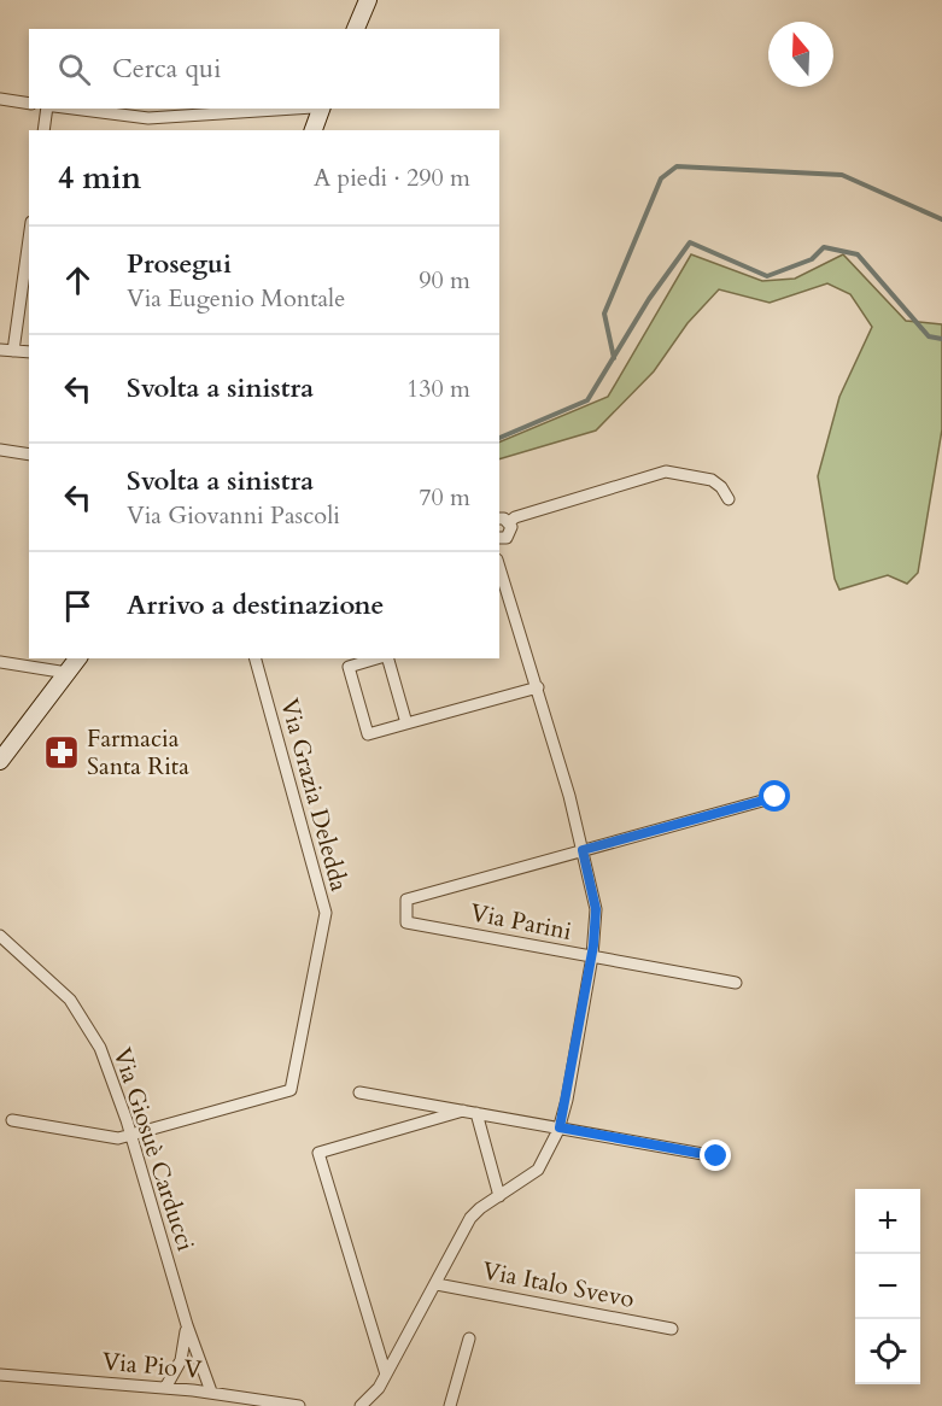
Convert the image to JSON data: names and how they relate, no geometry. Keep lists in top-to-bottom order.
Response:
{
  "streets": {
    "street": [
      "Via Grazia Deledda",
      "Via Parini",
      "Via Giosuè Carducci",
      "Via Italo Svevo",
      "Via Pio V"
    ]
  },
  "crossings": [
    ["Via Grazia Deledda", "Via Giosuè Carducci"],
    ["Via Giosuè Carducci", "Via Pio V"]
  ],
  "places": {
    "pharmacy": ["Farmacia Santa Rita"]
  },
  "north": "top",
  "page": {
    "search": "Cerca qui",
    "heading": ["4 min", "A piedi · 290 m"],
    "list": [
      ["Prosegui", "Via Eugenio Montale", "90 m"],
      ["Svolta a sinistra", "130 m"],
      ["Svolta a sinistra", "Via Giovanni Pascoli", "70 m"],
      "Arrivo a destinazione"
    ],
    "map_buttons": ["+", "−"]
  }
}
